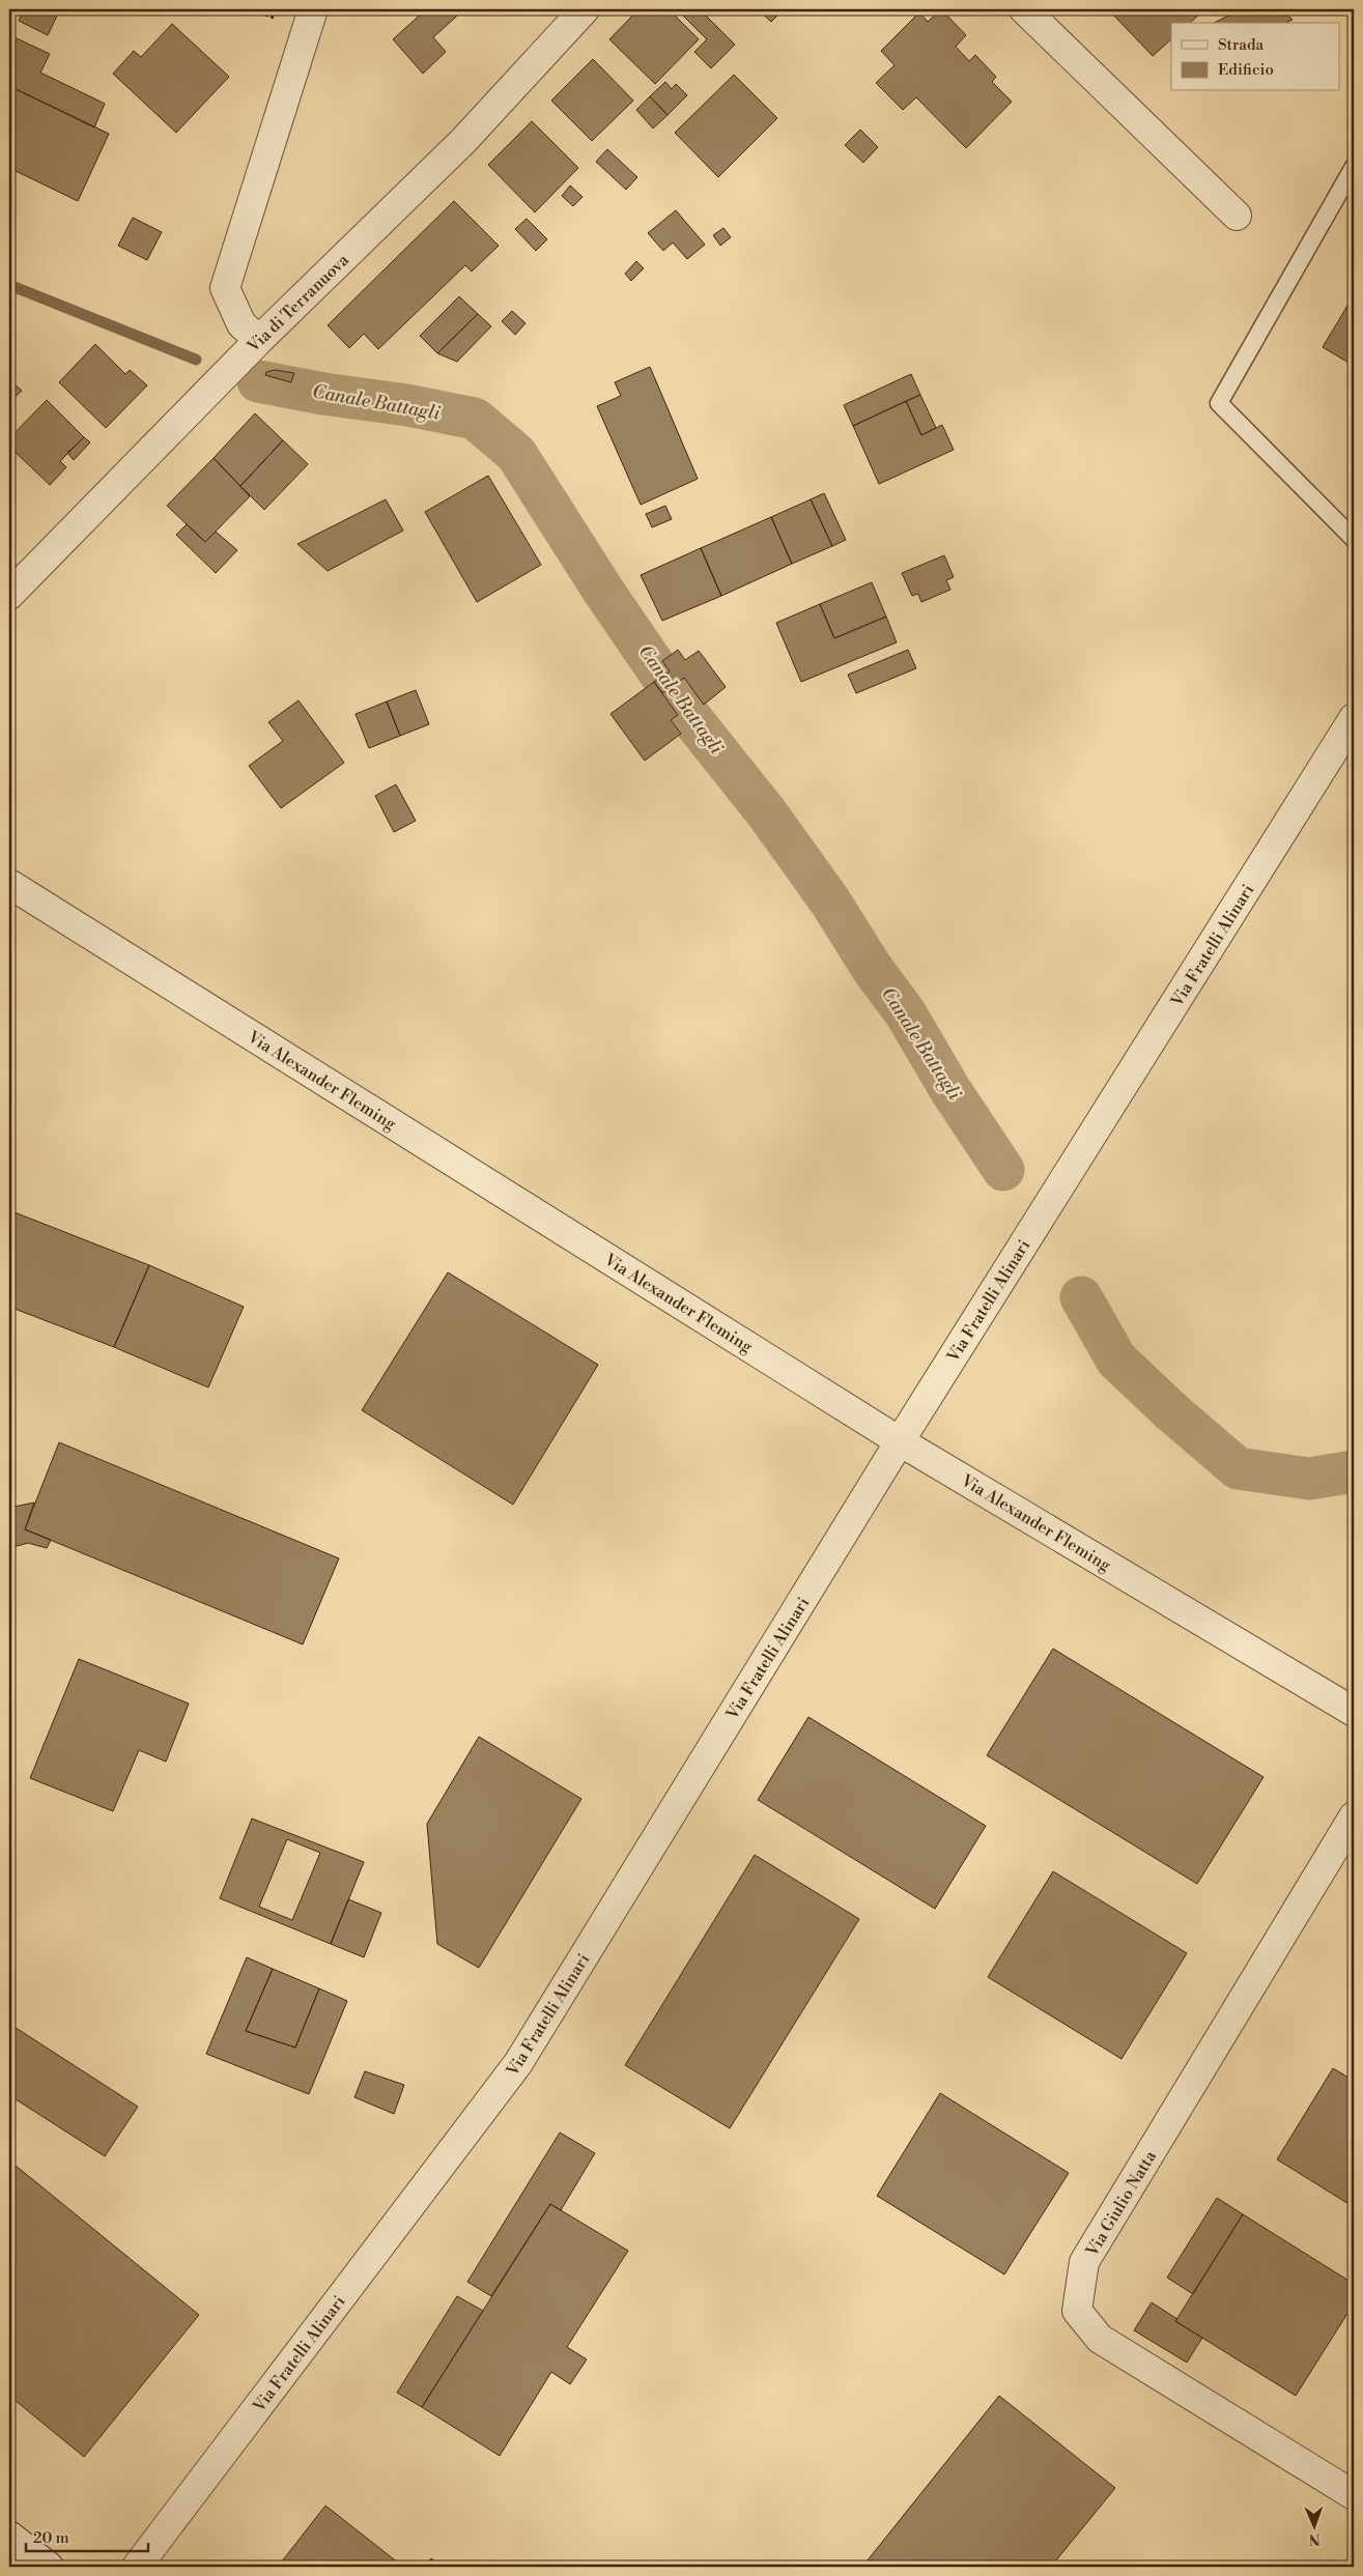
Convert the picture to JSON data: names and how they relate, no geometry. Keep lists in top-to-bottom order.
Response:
{
  "streets": {
    "street": [
      "Via di Terranuova",
      "Via Fratelli Alinari",
      "Via Alexander Fleming",
      "Via Giulio Natta"
    ]
  },
  "crossings": [
    ["Via Fratelli Alinari", "Via Alexander Fleming"]
  ],
  "water": ["Canale Battagli"],
  "legend": ["Strada", "Edificio"],
  "scale_bar": "20 m",
  "north": "bottom"
}
